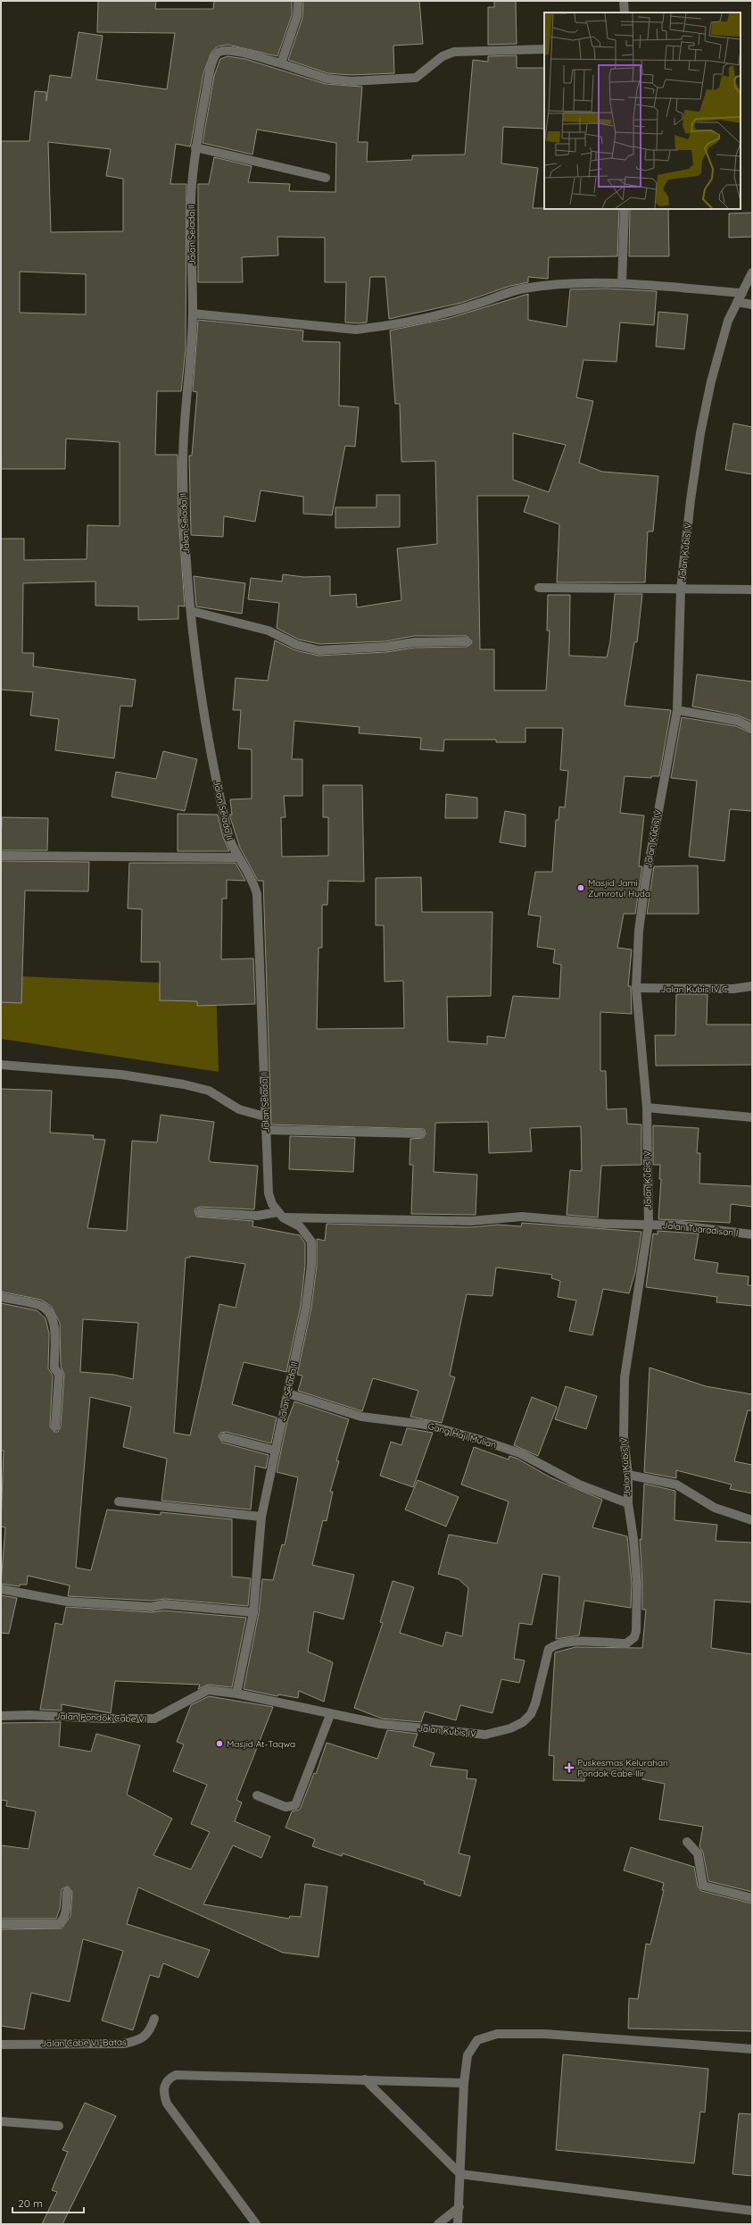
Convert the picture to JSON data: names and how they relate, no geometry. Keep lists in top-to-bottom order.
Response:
{
  "streets": {
    "street": [
      "Jalan Selada II",
      "Jalan Kubis IV",
      "Jalan Kubis IV C",
      "Jalan Tuaradisan I",
      "Gang Haji Mulian",
      "Jalan Pondok Cabe VI",
      "Jalan Cabe VI-Batas"
    ]
  },
  "crossings": [
    ["Jalan Selada II", "Jalan Kubis IV"],
    ["Jalan Selada II", "Jalan Tuaradisan I"],
    ["Jalan Selada II", "Gang Haji Mulian"],
    ["Jalan Selada II", "Jalan Pondok Cabe VI"],
    ["Jalan Kubis IV", "Jalan Kubis IV C"],
    ["Jalan Kubis IV", "Jalan Tuaradisan I"],
    ["Jalan Kubis IV", "Gang Haji Mulian"],
    ["Jalan Kubis IV", "Jalan Pondok Cabe VI"]
  ],
  "places": {
    "other": ["Masjid Jami Zumrotul Huda", "Masjid At-Taqwa"],
    "health": ["Puskesmas Kelurahan Pondok Cabe Ilir"]
  },
  "scale_bar": "20 m"
}
